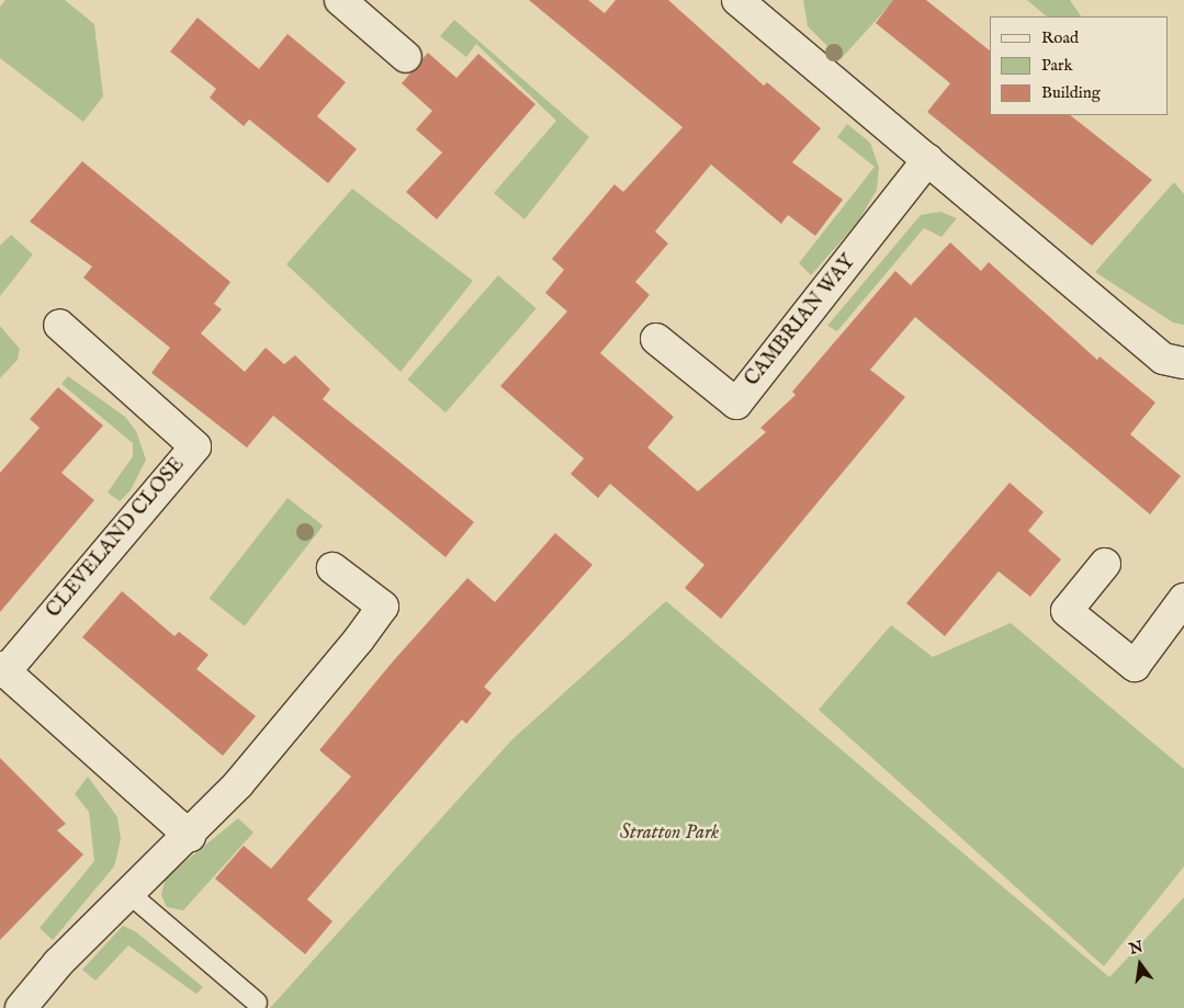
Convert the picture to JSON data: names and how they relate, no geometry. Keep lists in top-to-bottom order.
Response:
{
  "streets": {
    "street": ["CAMBRIAN WAY", "CLEVELAND CLOSE"]
  },
  "parks": ["Stratton Park"],
  "legend": ["Road", "Park", "Building"],
  "north": "top"
}
